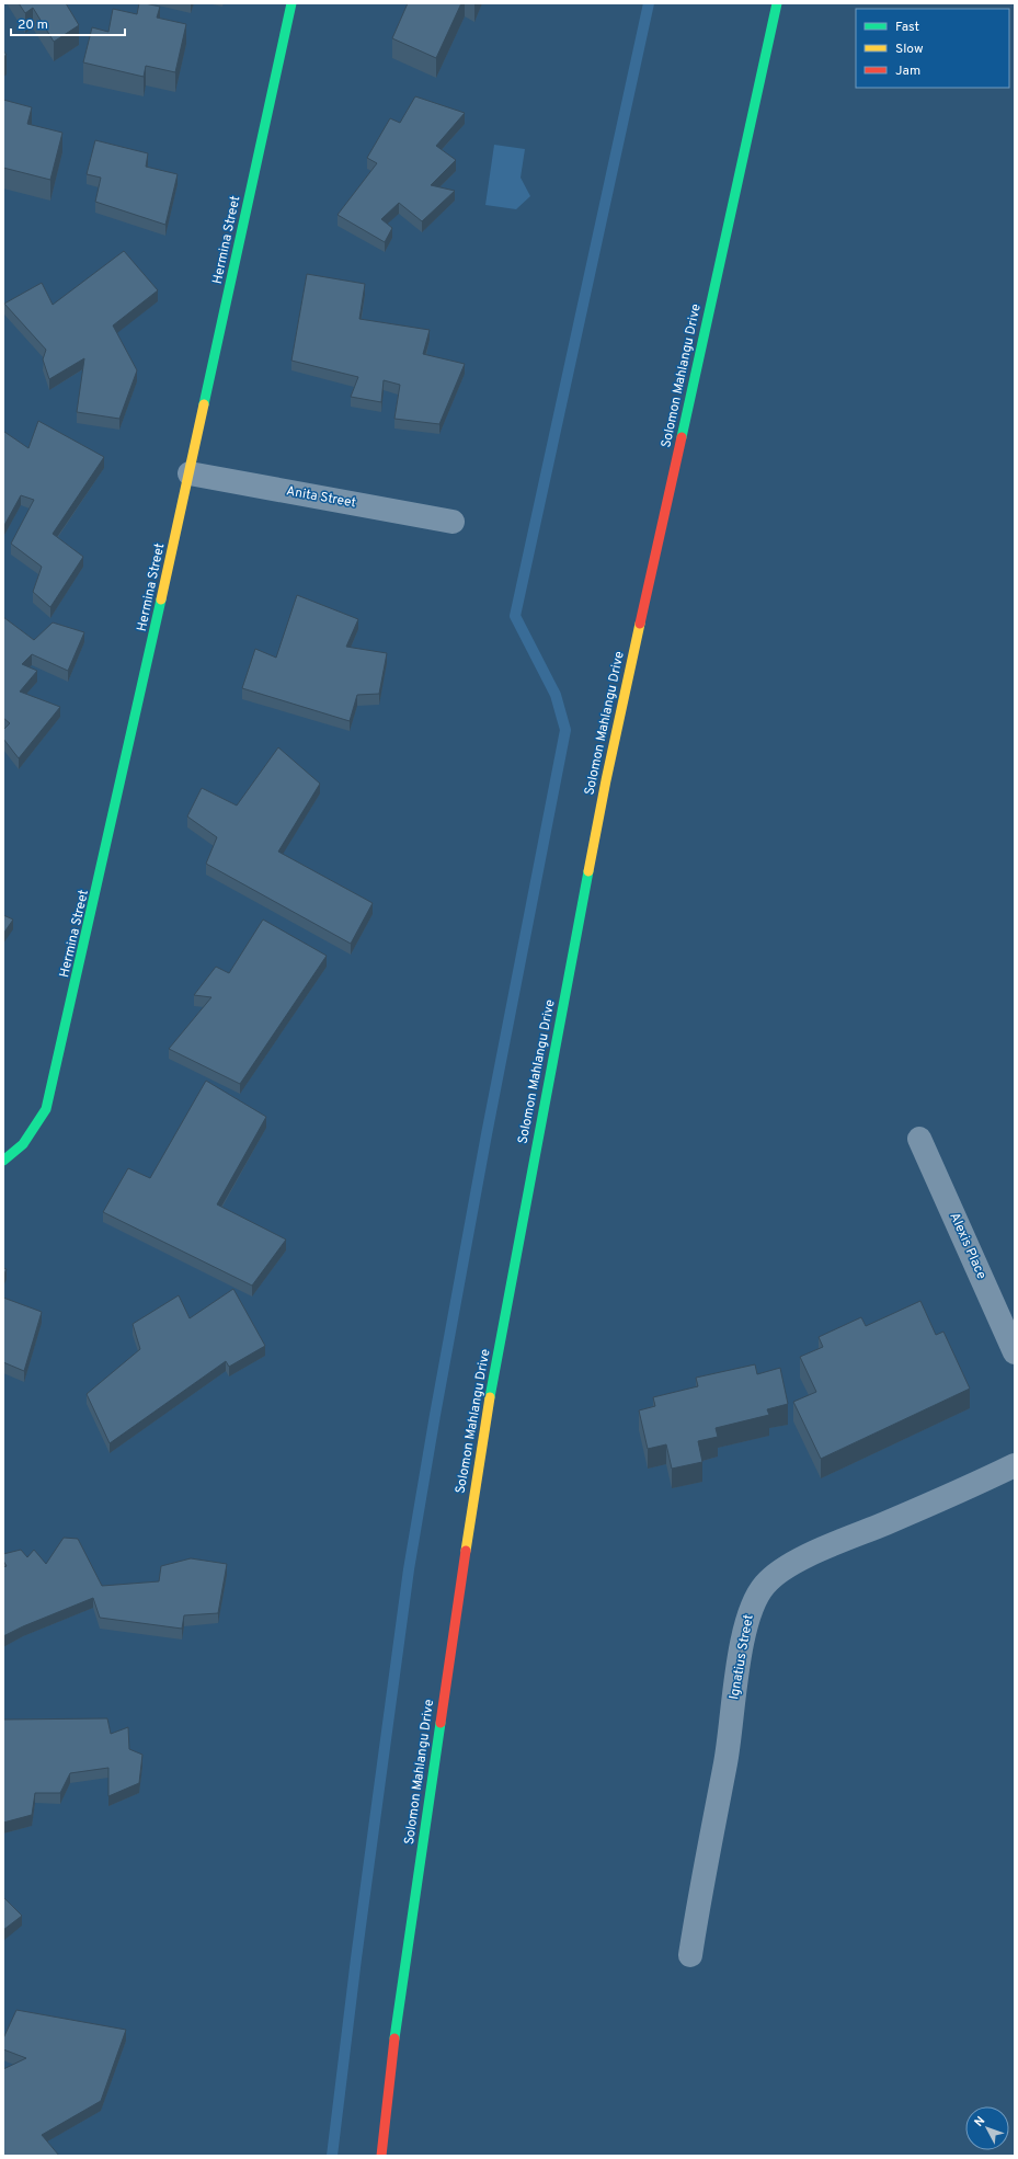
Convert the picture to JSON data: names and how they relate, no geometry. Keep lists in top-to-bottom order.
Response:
{
  "streets": {
    "main road": ["Hermina Street", "Solomon Mahlangu Drive"],
    "street": ["Anita Street", "Alexis Place", "Ignatius Street"]
  },
  "crossings": [
    ["Hermina Street", "Anita Street"]
  ],
  "legend": ["Fast", "Slow", "Jam"],
  "scale_bar": "20 m",
  "north": "top left"
}
